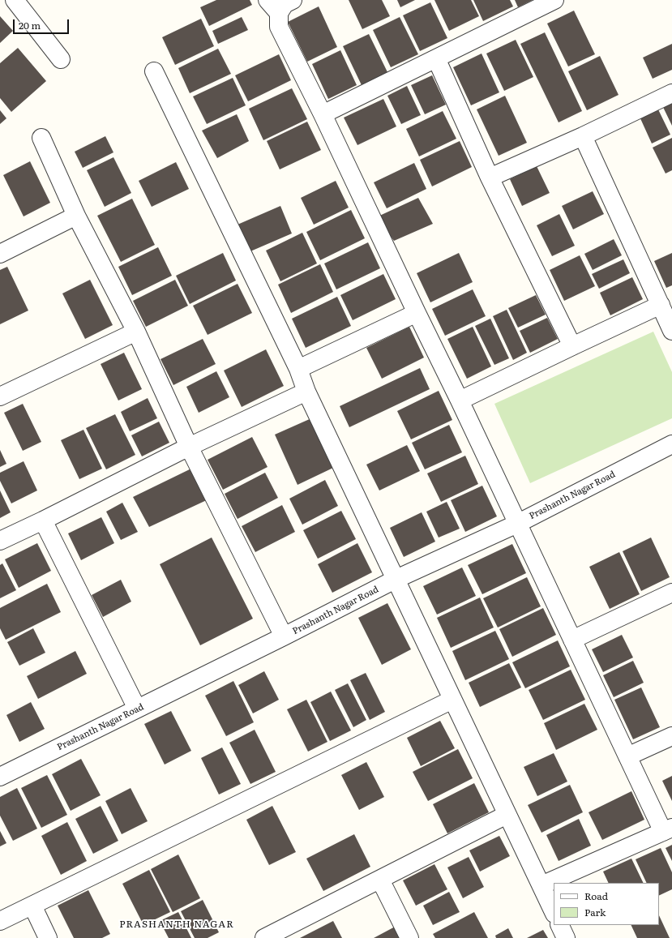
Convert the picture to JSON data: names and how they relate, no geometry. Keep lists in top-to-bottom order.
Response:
{
  "streets": {
    "street": ["Prashanth Nagar Road"]
  },
  "districts": ["PRASHANTH NAGAR"],
  "legend": ["Road", "Park"],
  "scale_bar": "20 m"
}
